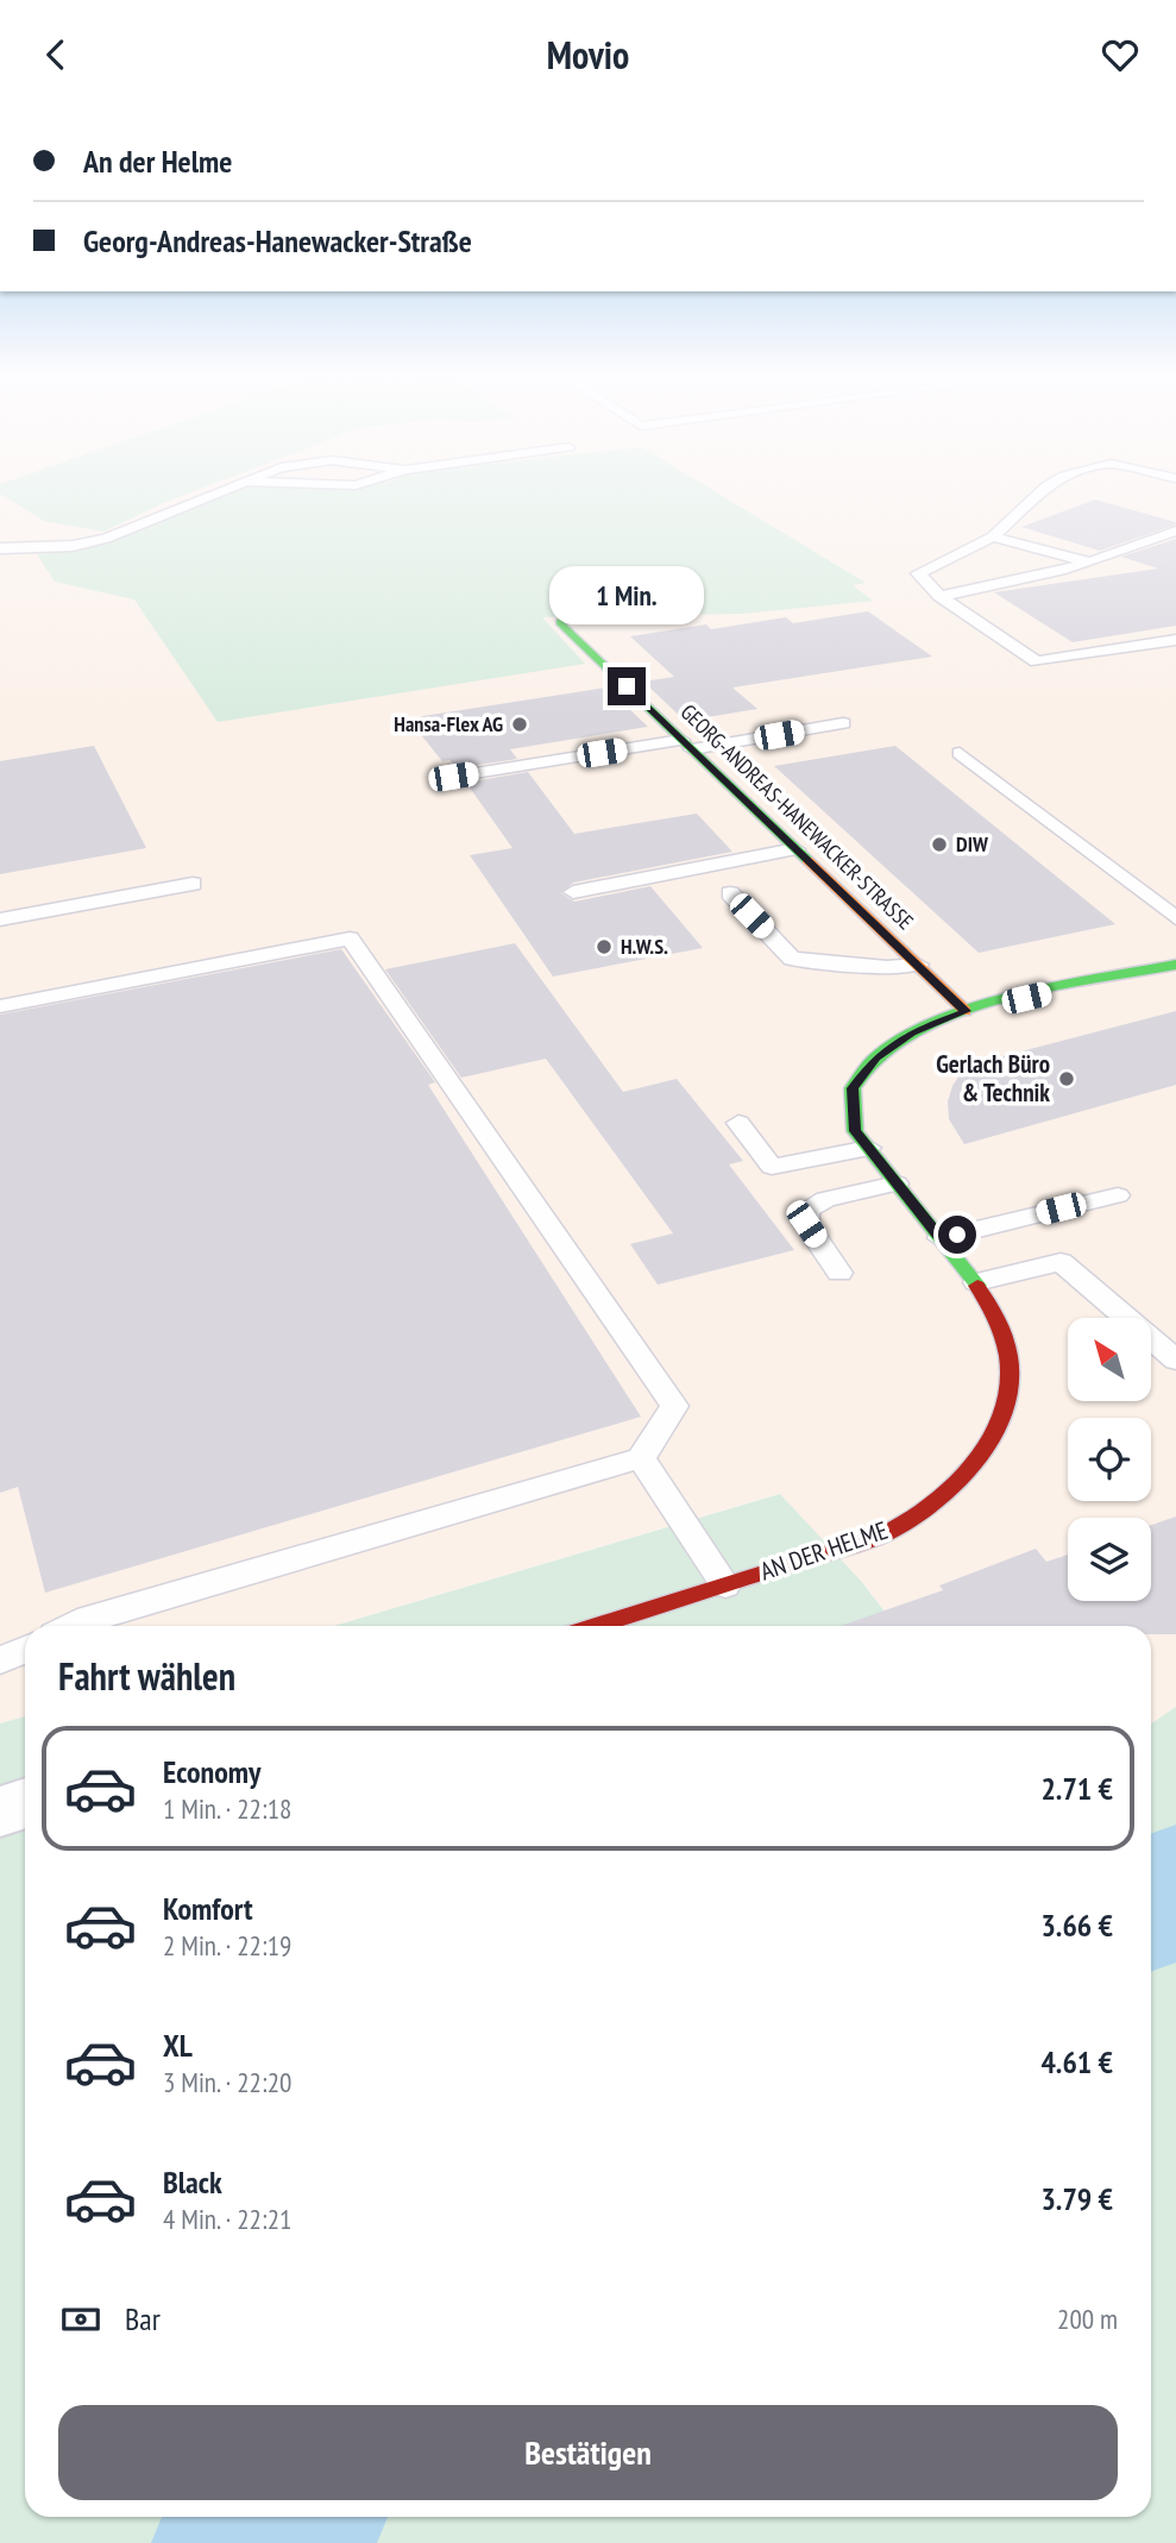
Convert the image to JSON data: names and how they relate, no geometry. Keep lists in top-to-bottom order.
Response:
{
  "streets": {
    "street": ["GEORG-ANDREAS-HANEWACKER-STRASSE", "AN DER HELME"]
  },
  "crossings": [
    ["GEORG-ANDREAS-HANEWACKER-STRASSE", "AN DER HELME"]
  ],
  "places": [
    "Hansa-Flex AG",
    "DIW",
    "H.W.S.",
    "Gerlach Büro & Technik"
  ],
  "north": "top left",
  "page": {
    "header": "Movio",
    "banner": ["An der Helme", "Georg-Andreas-Hanewacker-Straße"],
    "bubble": "1 Min.",
    "heading": "Fahrt wählen",
    "list": [
      {
        "name": "Economy",
        "note": "1 Min. · 22:18",
        "value": "2.71 €"
      },
      {
        "name": "Komfort",
        "note": "2 Min. · 22:19",
        "value": "3.66 €"
      },
      {
        "name": "XL",
        "note": "3 Min. · 22:20",
        "value": "4.61 €"
      },
      {
        "name": "Black",
        "note": "4 Min. · 22:21",
        "value": "3.79 €"
      }
    ],
    "pay": ["Bar", "200 m"],
    "buttons": "Bestätigen"
  }
}
